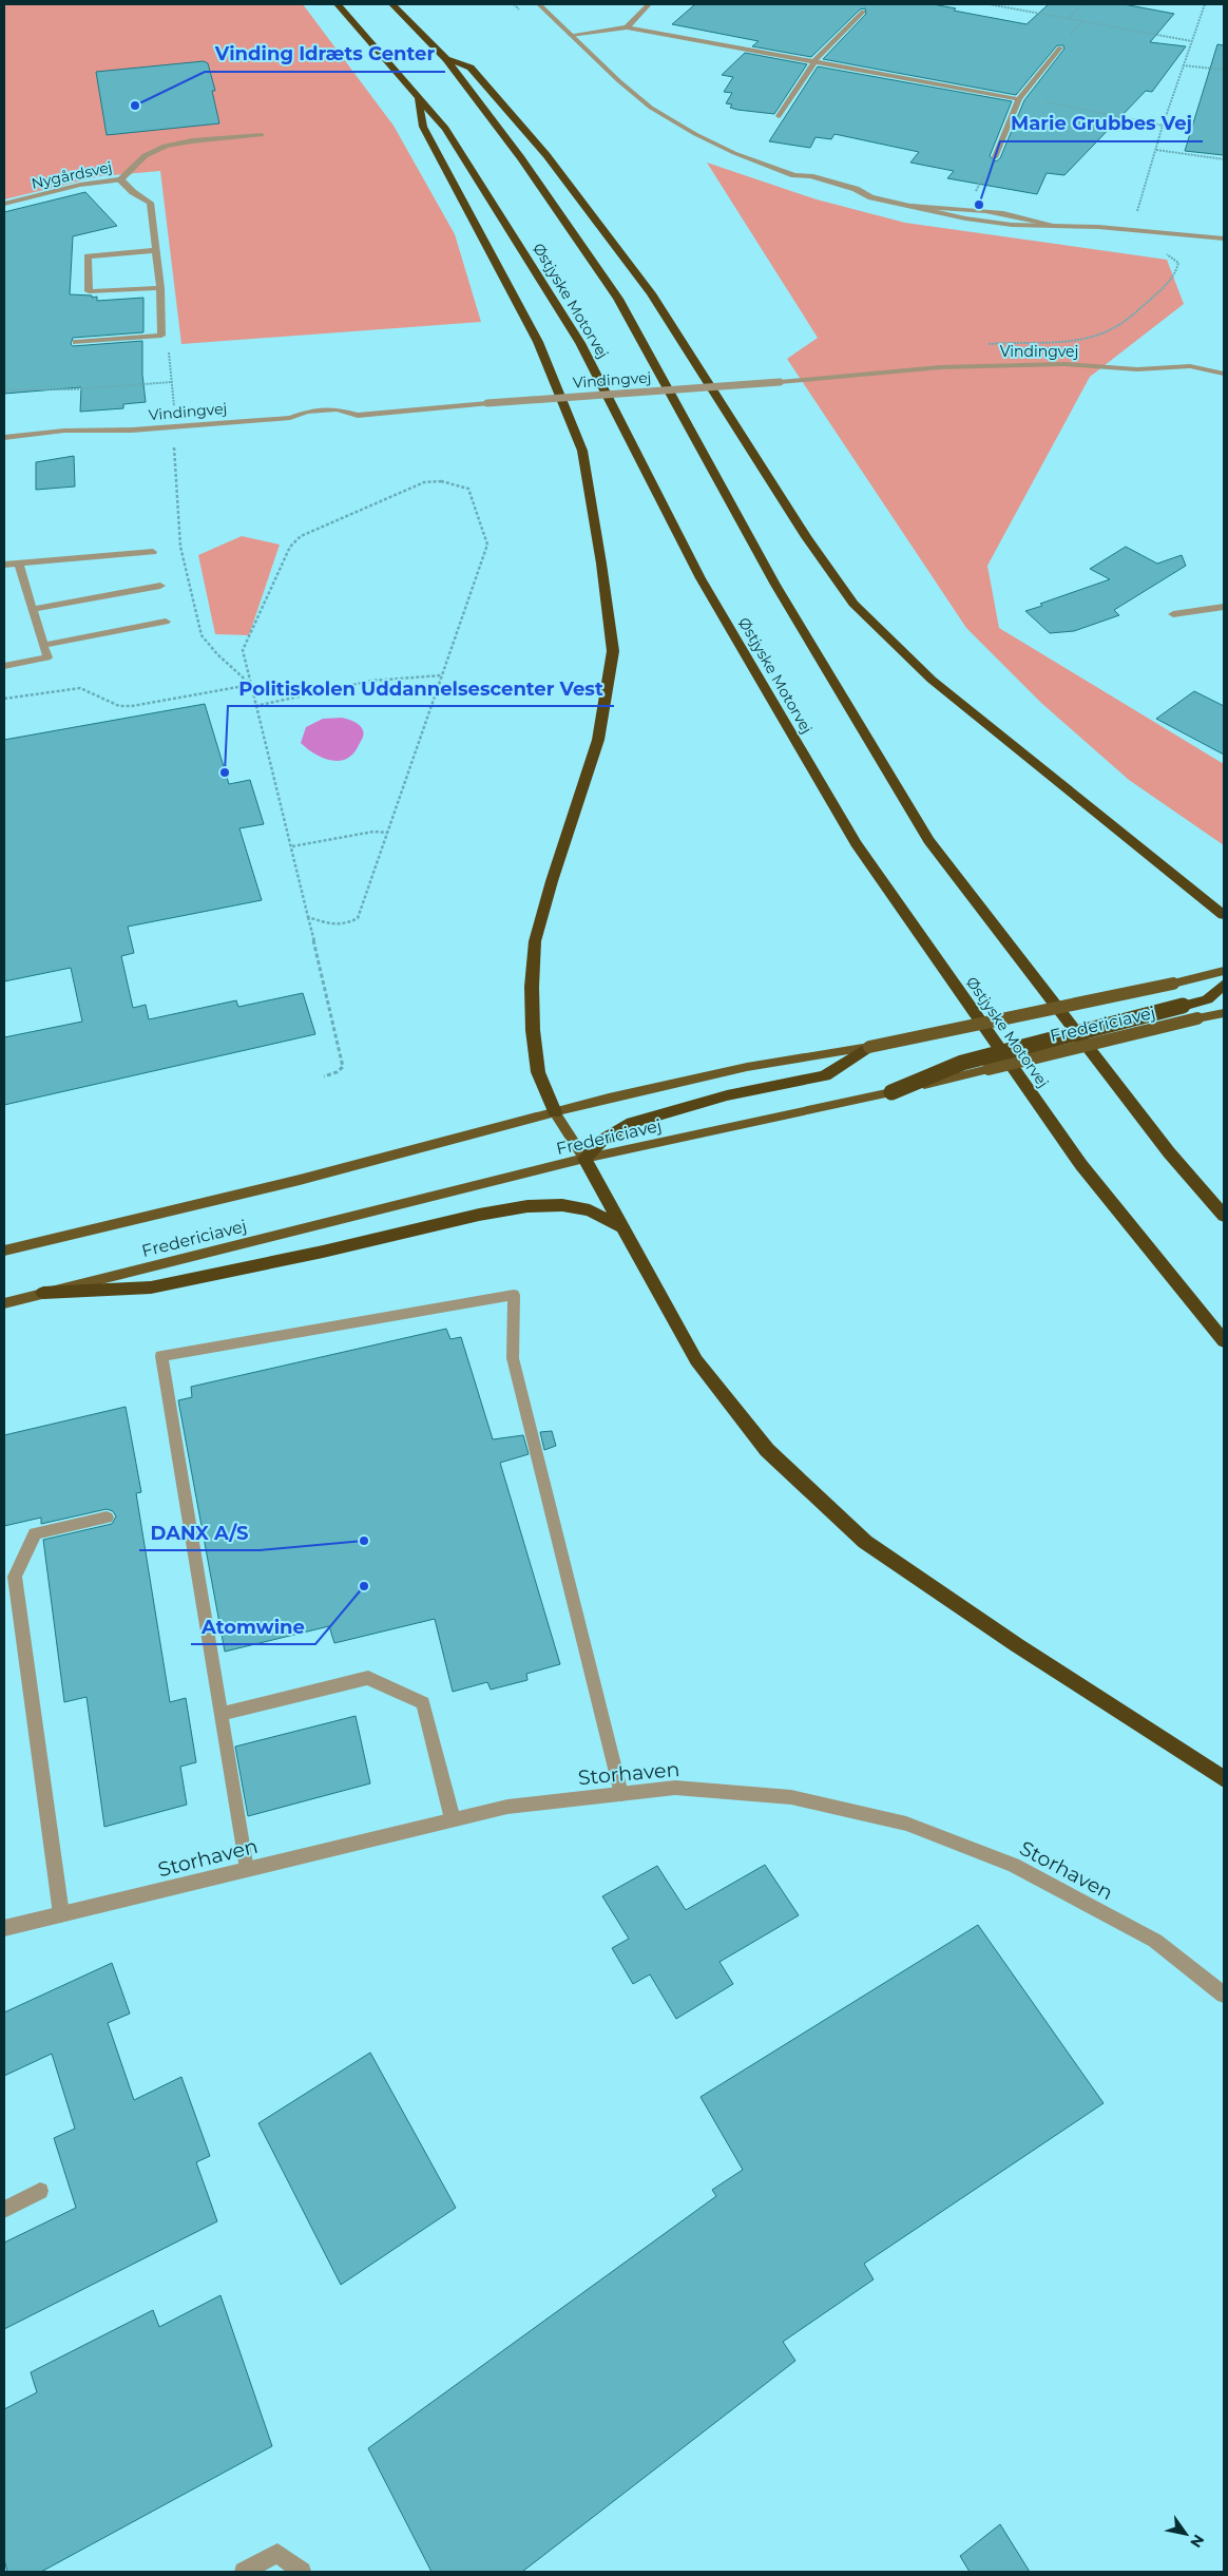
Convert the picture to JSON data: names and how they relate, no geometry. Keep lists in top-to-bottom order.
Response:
{
  "streets": {
    "highway": ["Østjyske Motorvej"],
    "main road": ["Fredericiavej"],
    "street": ["Nygårdsvej", "Vindingvej", "Storhaven"]
  },
  "places": [
    "Vinding Idræts Center",
    "Marie Grubbes Vej",
    "Politiskolen Uddannelsescenter Vest",
    "DANX A/S",
    "Atomwine"
  ],
  "north": "bottom right"
}
